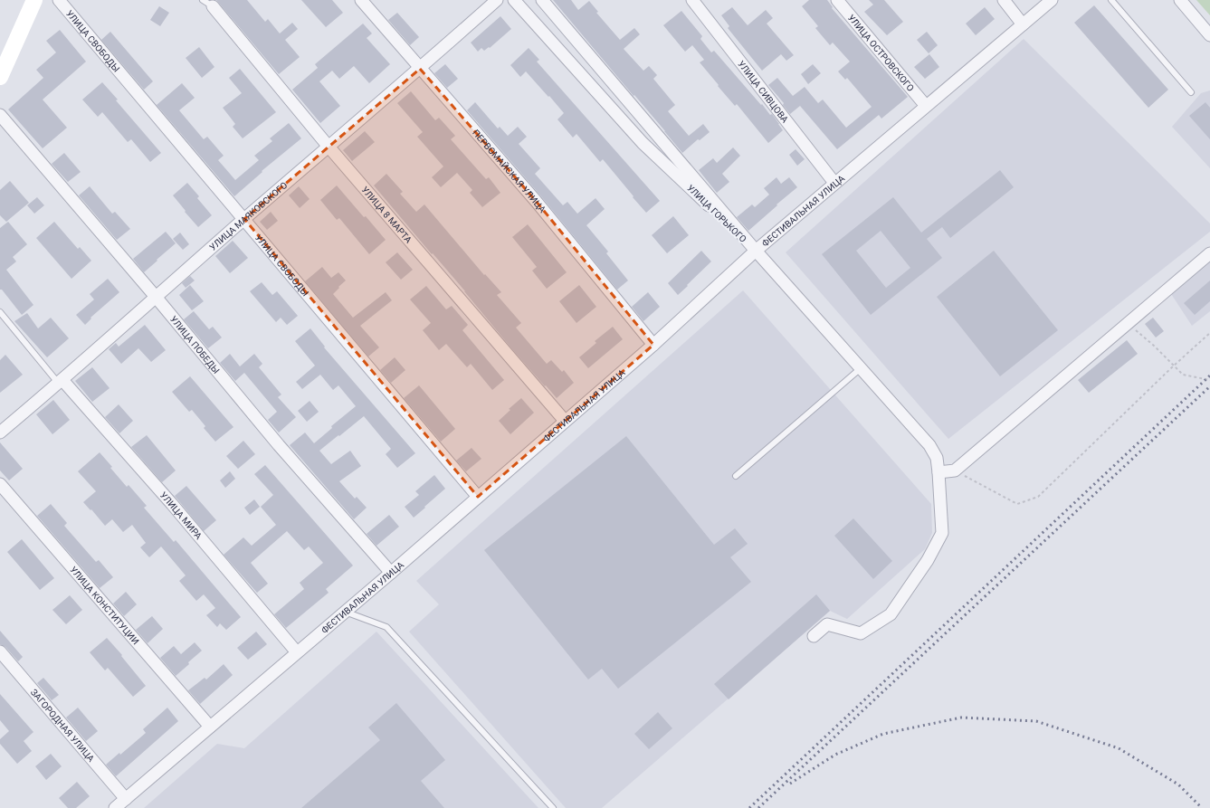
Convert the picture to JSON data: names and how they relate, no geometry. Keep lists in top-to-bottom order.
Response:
{
  "streets": {
    "street": [
      "УЛИЦА СВОБОДЫ",
      "УЛИЦА ОСТРОВСКОГО",
      "УЛИЦА СИВЦОВА",
      "ПЕРВОМАЙСКАЯ УЛИЦА",
      "ФЕСТИВАЛЬНАЯ УЛИЦА",
      "УЛИЦА ГОРЬКОГО",
      "УЛИЦА 8 МАРТА",
      "УЛИЦА МАЯКОВСКОГО",
      "УЛИЦА ПОБЕДЫ",
      "УЛИЦА МИРА",
      "УЛИЦА КОНСТИТУЦИИ",
      "ЗАГОРОДНАЯ УЛИЦА"
    ]
  },
  "crossings": [
    ["УЛИЦА СВОБОДЫ", "ФЕСТИВАЛЬНАЯ УЛИЦА"],
    ["УЛИЦА СВОБОДЫ", "УЛИЦА МАЯКОВСКОГО"],
    ["УЛИЦА ОСТРОВСКОГО", "ФЕСТИВАЛЬНАЯ УЛИЦА"],
    ["УЛИЦА СИВЦОВА", "ФЕСТИВАЛЬНАЯ УЛИЦА"],
    ["ПЕРВОМАЙСКАЯ УЛИЦА", "ФЕСТИВАЛЬНАЯ УЛИЦА"],
    ["ПЕРВОМАЙСКАЯ УЛИЦА", "УЛИЦА МАЯКОВСКОГО"],
    ["ФЕСТИВАЛЬНАЯ УЛИЦА", "УЛИЦА ГОРЬКОГО"],
    ["ФЕСТИВАЛЬНАЯ УЛИЦА", "УЛИЦА 8 МАРТА"],
    ["ФЕСТИВАЛЬНАЯ УЛИЦА", "УЛИЦА ПОБЕДЫ"],
    ["ФЕСТИВАЛЬНАЯ УЛИЦА", "УЛИЦА МИРА"],
    ["ФЕСТИВАЛЬНАЯ УЛИЦА", "УЛИЦА КОНСТИТУЦИИ"],
    ["ФЕСТИВАЛЬНАЯ УЛИЦА", "ЗАГОРОДНАЯ УЛИЦА"],
    ["УЛИЦА 8 МАРТА", "УЛИЦА МАЯКОВСКОГО"],
    ["УЛИЦА МАЯКОВСКОГО", "УЛИЦА ПОБЕДЫ"],
    ["УЛИЦА МАЯКОВСКОГО", "УЛИЦА МИРА"]
  ]
}
